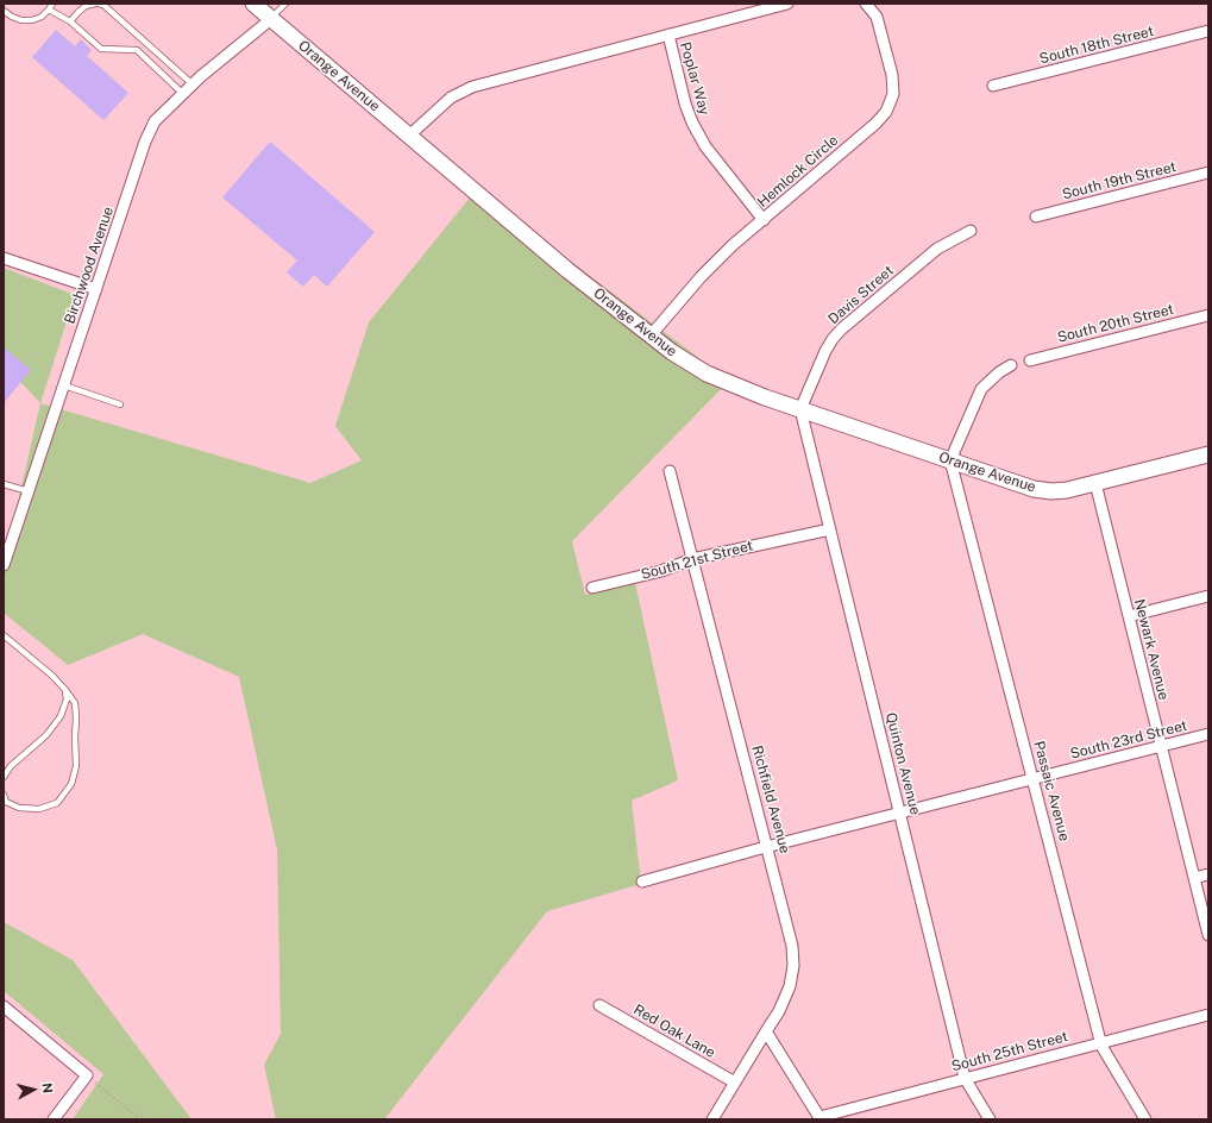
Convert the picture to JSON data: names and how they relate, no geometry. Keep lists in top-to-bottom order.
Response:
{
  "streets": {
    "street": [
      "South 18th Street",
      "Orange Avenue",
      "Poplar Way",
      "Hemlock Circle",
      "South 19th Street",
      "Birchwood Avenue",
      "Davis Street",
      "South 20th Street",
      "South 21st Street",
      "Newark Avenue",
      "South 23rd Street",
      "Quinton Avenue",
      "Passaic Avenue",
      "Richfield Avenue",
      "Red Oak Lane",
      "South 25th Street"
    ]
  },
  "crossings": [
    ["Orange Avenue", "Hemlock Circle"],
    ["Orange Avenue", "Birchwood Avenue"],
    ["Orange Avenue", "Davis Street"],
    ["Orange Avenue", "Newark Avenue"],
    ["Orange Avenue", "Quinton Avenue"],
    ["Orange Avenue", "Passaic Avenue"],
    ["Poplar Way", "Hemlock Circle"],
    ["Davis Street", "Quinton Avenue"],
    ["South 21st Street", "Quinton Avenue"],
    ["South 21st Street", "Richfield Avenue"],
    ["Newark Avenue", "South 23rd Street"],
    ["South 23rd Street", "Quinton Avenue"],
    ["South 23rd Street", "Passaic Avenue"],
    ["South 23rd Street", "Richfield Avenue"],
    ["Quinton Avenue", "South 25th Street"],
    ["Passaic Avenue", "South 25th Street"],
    ["Richfield Avenue", "Red Oak Lane"]
  ],
  "north": "right"
}
